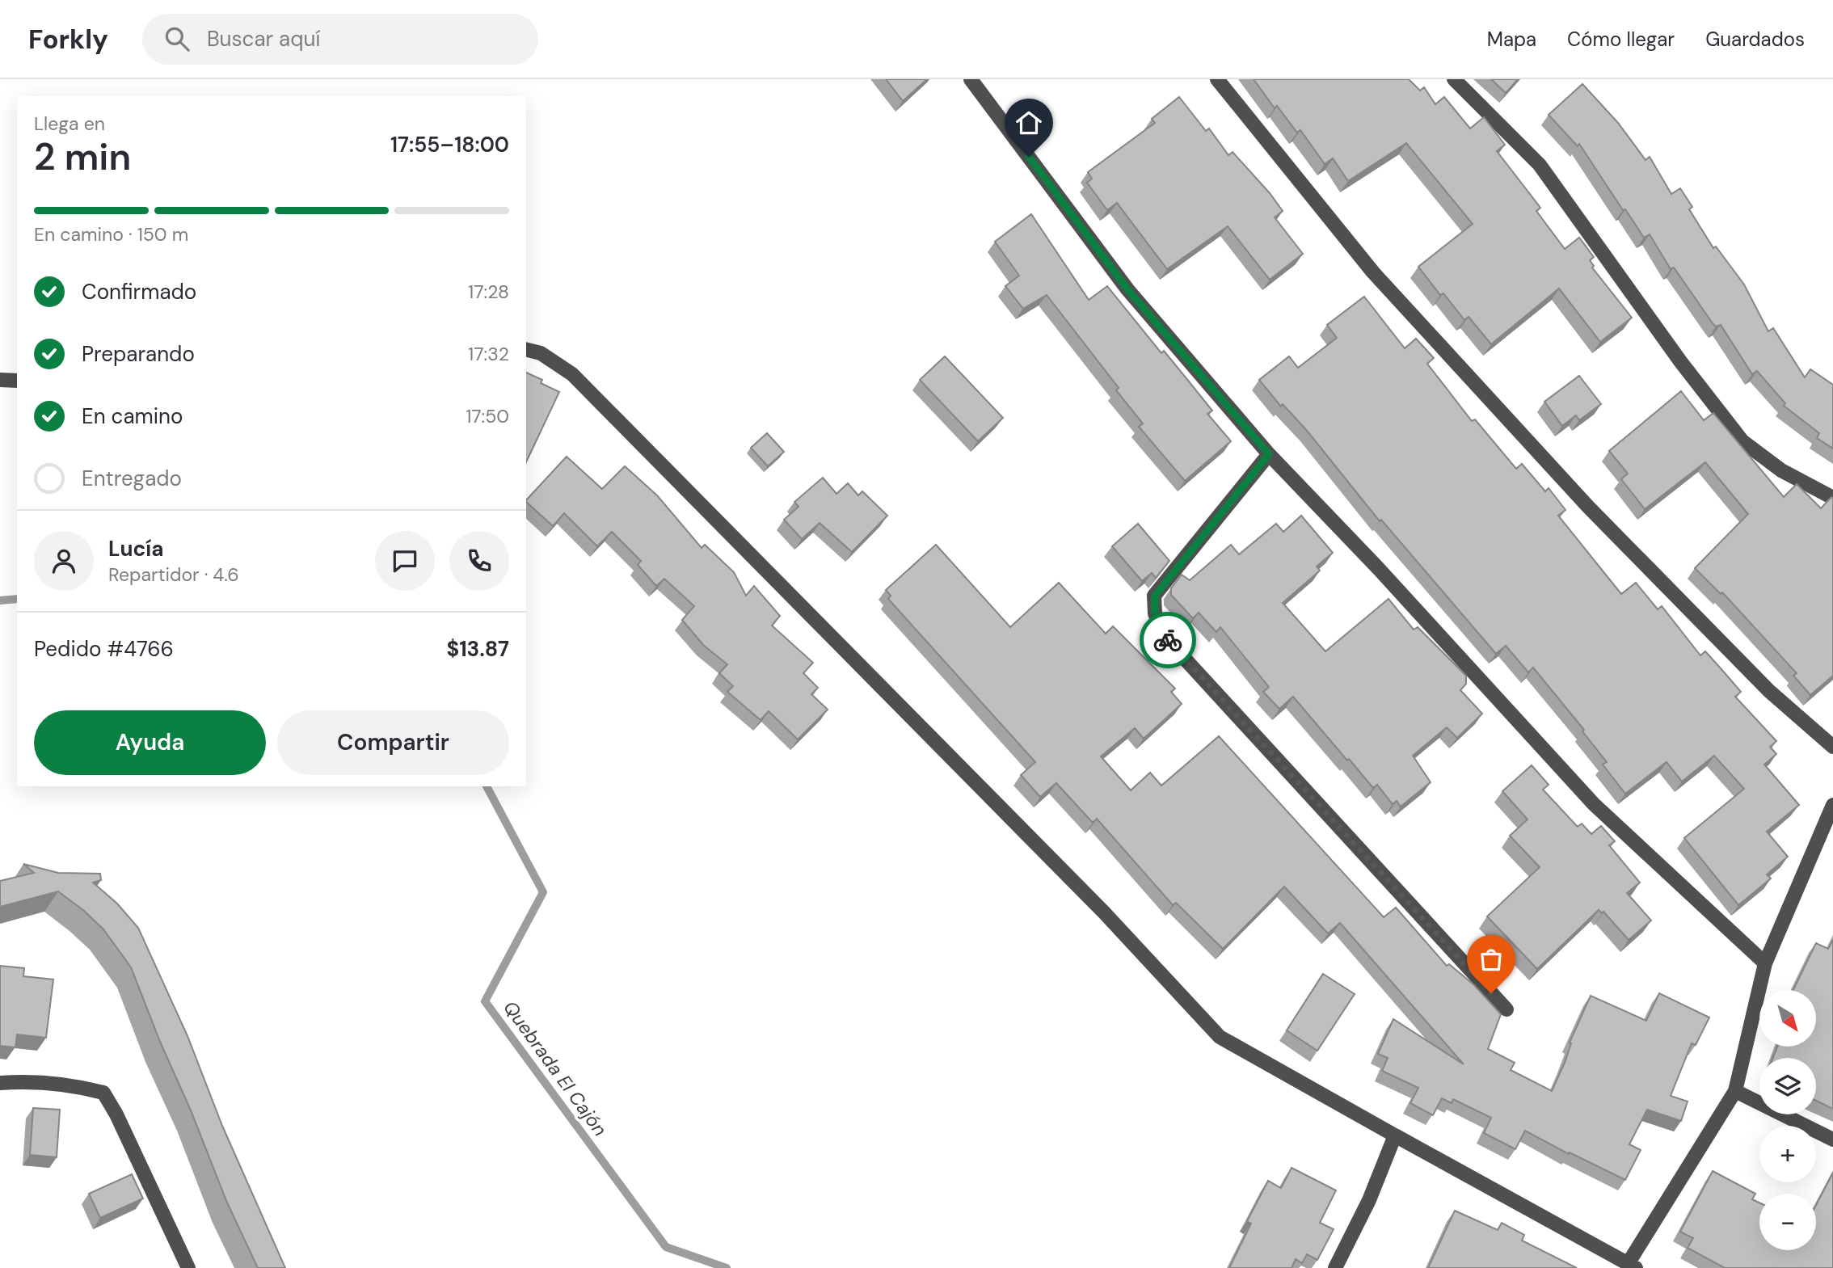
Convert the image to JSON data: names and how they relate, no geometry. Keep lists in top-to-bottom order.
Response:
{
  "water": ["Quebrada El Cajón"],
  "north": "bottom right",
  "page": {
    "header": "Forkly",
    "search": "Buscar aquí",
    "nav": ["Mapa", "Cómo llegar", "Guardados"],
    "heading": ["2 min", "Llega en", "17:55–18:00"],
    "panel": [
      "Lucía",
      "Repartidor · 4.6",
      "Pedido #4766",
      "$13.87"
    ],
    "bar": "En camino · 150 m",
    "list": [
      ["Confirmado", "17:28"],
      ["Preparando", "17:32"],
      ["En camino", "17:50"],
      "Entregado"
    ],
    "buttons": ["Ayuda", "Compartir"],
    "map_buttons": ["+", "−"]
  }
}
